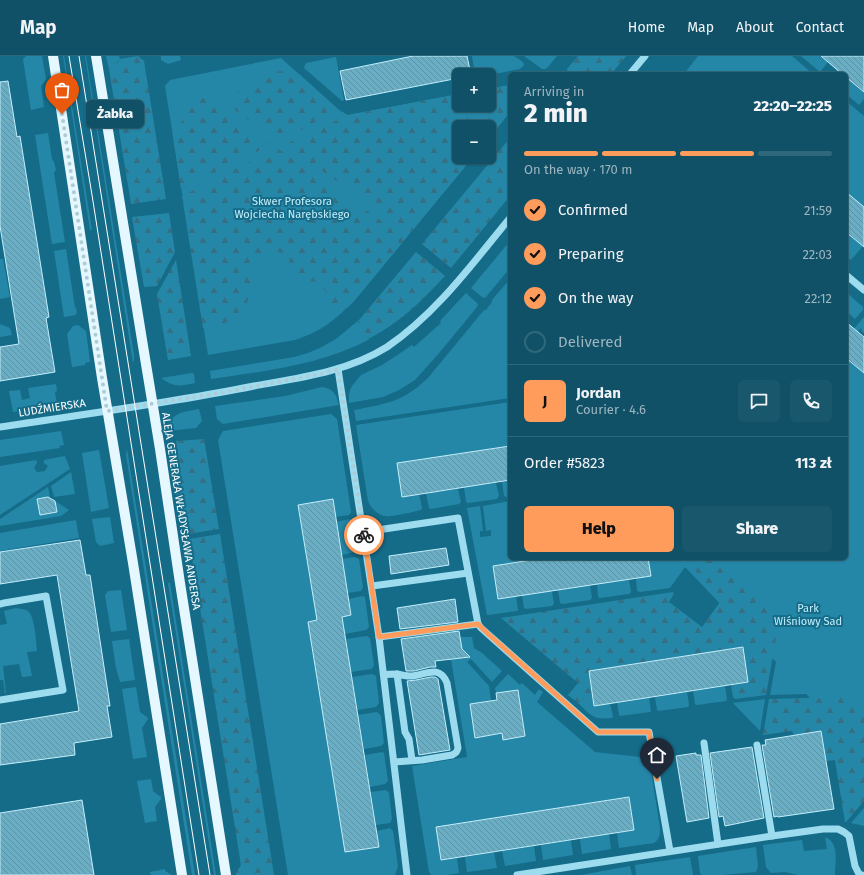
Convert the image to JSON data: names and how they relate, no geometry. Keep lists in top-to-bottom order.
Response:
{
  "streets": {
    "main road": ["ALEJA GENERAŁA WŁADYSŁAWA ANDERSA"],
    "street": ["LUDŹMIERSKA"]
  },
  "crossings": [
    ["LUDŹMIERSKA", "ALEJA GENERAŁA WŁADYSŁAWA ANDERSA"]
  ],
  "parks": ["Skwer Profesora Wojciecha Narębskiego", "Park Wiśniowy Sad"],
  "places": ["Żabka"],
  "page": {
    "header": "Map",
    "nav": [
      "Home",
      "Map",
      "About",
      "Contact"
    ],
    "map_buttons": ["+", "−"],
    "heading": ["2 min", "Arriving in", "22:20–22:25"],
    "panel": [
      "Jordan",
      "Courier · 4.6",
      "Order #5823",
      "113 zł"
    ],
    "bubble": "Żabka",
    "bar": "On the way · 170 m",
    "list": [
      ["Confirmed", "21:59"],
      ["Preparing", "22:03"],
      ["On the way", "22:12"],
      "Delivered"
    ],
    "round": "J",
    "buttons": ["Help", "Share"]
  }
}
